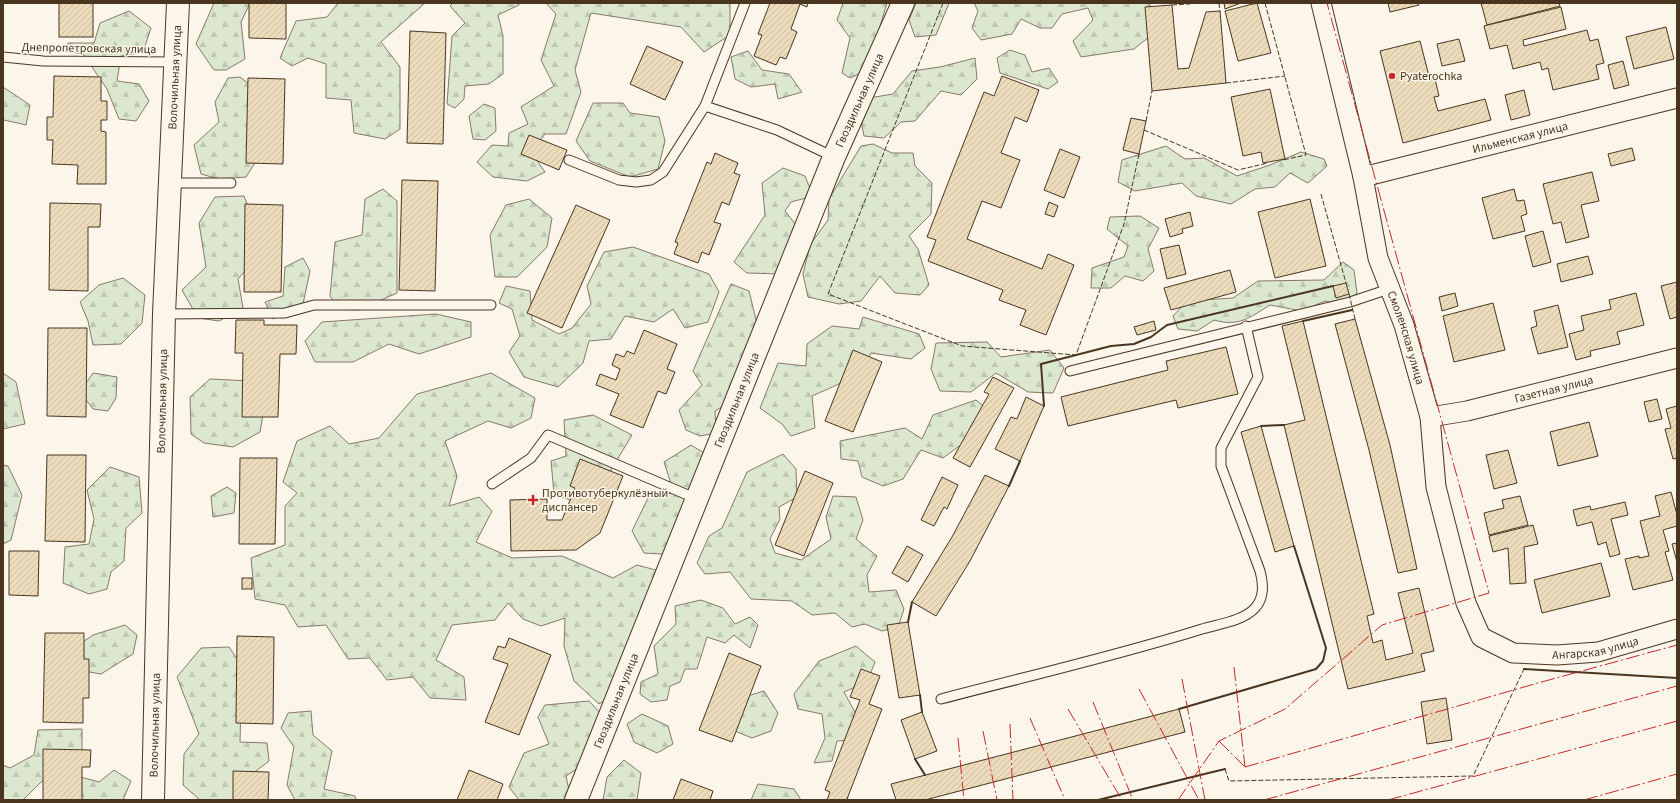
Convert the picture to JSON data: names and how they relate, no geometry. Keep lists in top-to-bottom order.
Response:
{
  "streets": {
    "street": [
      "Волочильная улица",
      "Гвоздильная улица",
      "Ильменская улица",
      "Смоленская улица",
      "Газетная улица",
      "Ангарская улица"
    ],
    "lane": ["Днепропетровская улица"]
  },
  "crossings": [
    ["Днепропетровская улица", "Волочильная улица"],
    ["Ильменская улица", "Смоленская улица"],
    ["Смоленская улица", "Газетная улица"],
    ["Смоленская улица", "Ангарская улица"]
  ],
  "places": {
    "other": ["Pyaterochka"],
    "health": ["Противотуберкулёзный диспансер"]
  }
}
